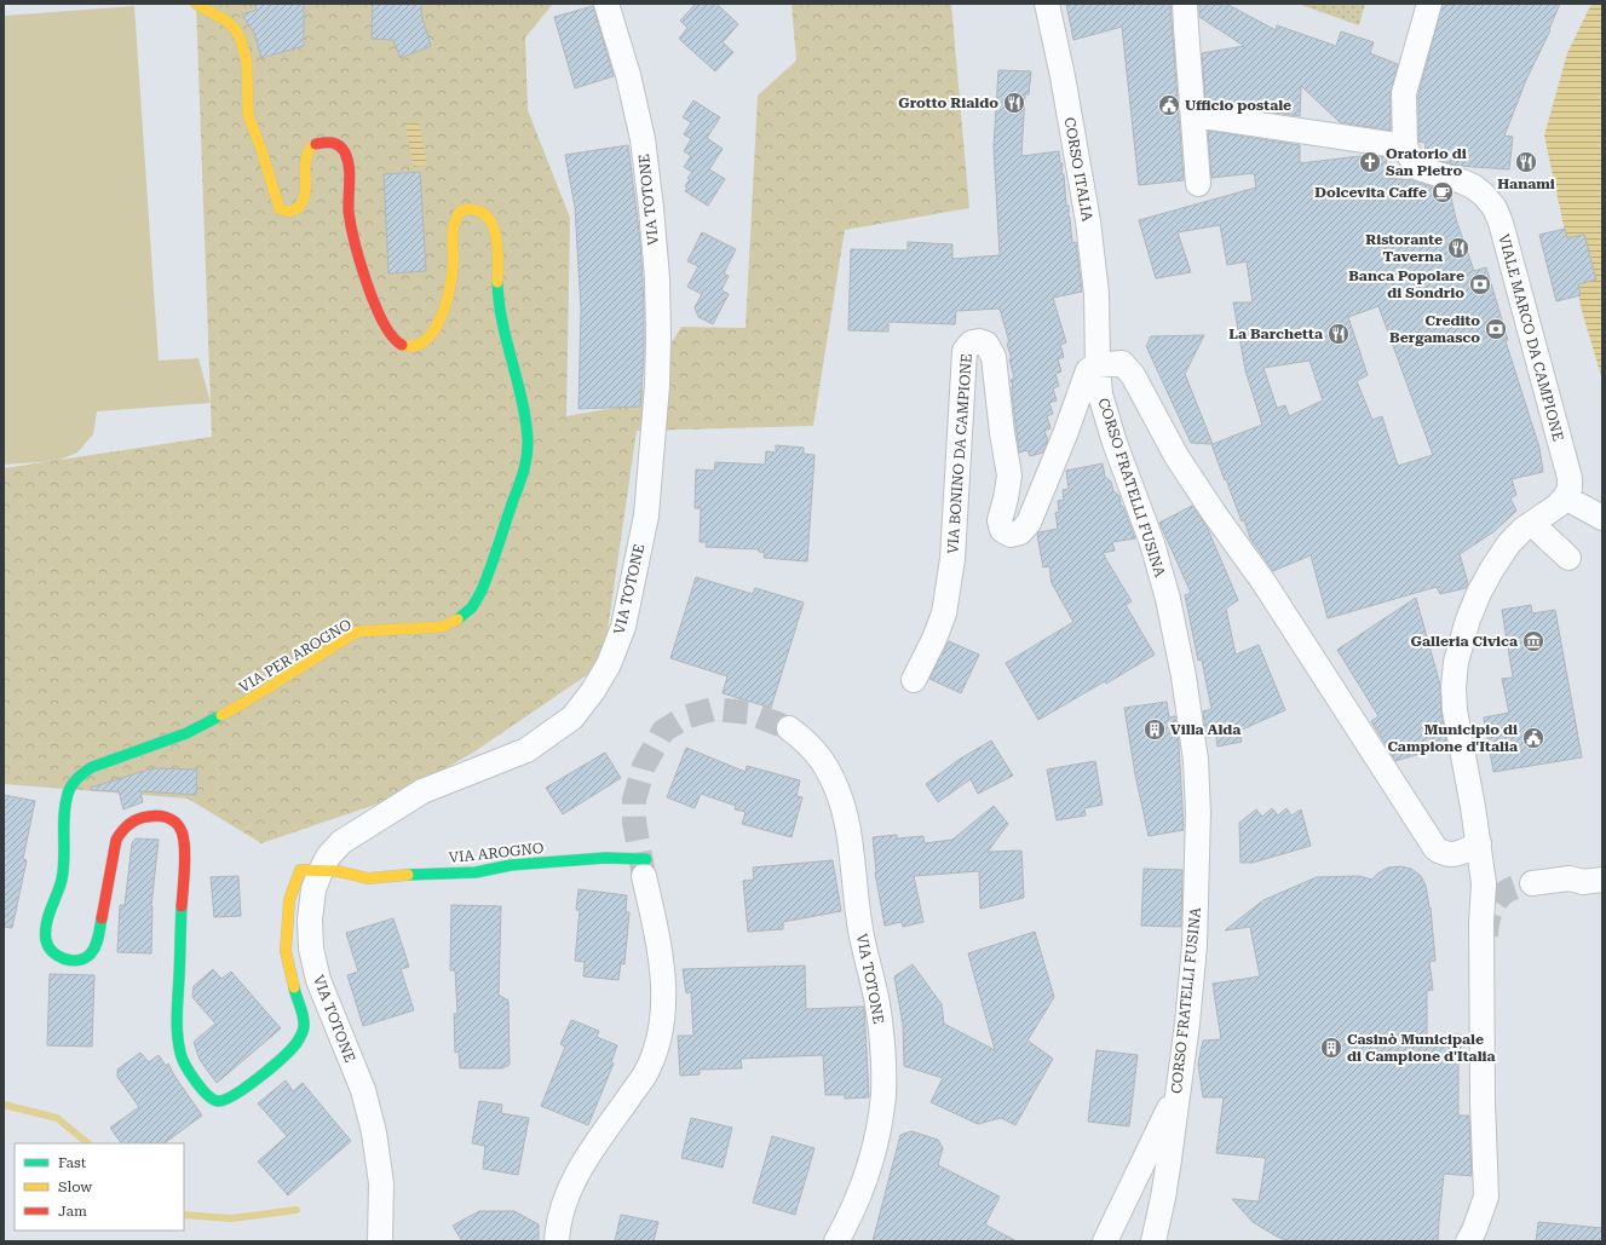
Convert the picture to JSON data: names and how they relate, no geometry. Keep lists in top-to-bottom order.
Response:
{
  "streets": {
    "street": [
      "CORSO ITALIA",
      "VIA TOTONE",
      "VIALE MARCO DA CAMPIONE",
      "VIA BONINO DA CAMPIONE",
      "CORSO FRATELLI FUSINA",
      "VIA PER AROGNO",
      "VIA AROGNO"
    ]
  },
  "crossings": [
    ["CORSO ITALIA", "CORSO FRATELLI FUSINA"],
    ["VIA TOTONE", "VIA PER AROGNO"],
    ["VIA TOTONE", "VIA AROGNO"],
    ["VIA BONINO DA CAMPIONE", "CORSO FRATELLI FUSINA"],
    ["VIA PER AROGNO", "VIA AROGNO"]
  ],
  "places": {
    "restaurant": [
      "Grotto Rialdo",
      "Hanami",
      "Ristorante Taverna",
      "La Barchetta"
    ],
    "public building": ["Ufficio postale", "Municipio di Campione d'Italia"],
    "church": ["Oratorio di San Pietro"],
    "cafe": ["Dolcevita Caffe"],
    "bank": ["Banca Popolare di Sondrio", "Credito Bergamasco"],
    "museum": ["Galleria Civica"],
    "building": ["Villa Alda", "Casinò Municipale di Campione d'Italia"]
  },
  "legend": ["Fast", "Slow", "Jam"]
}
